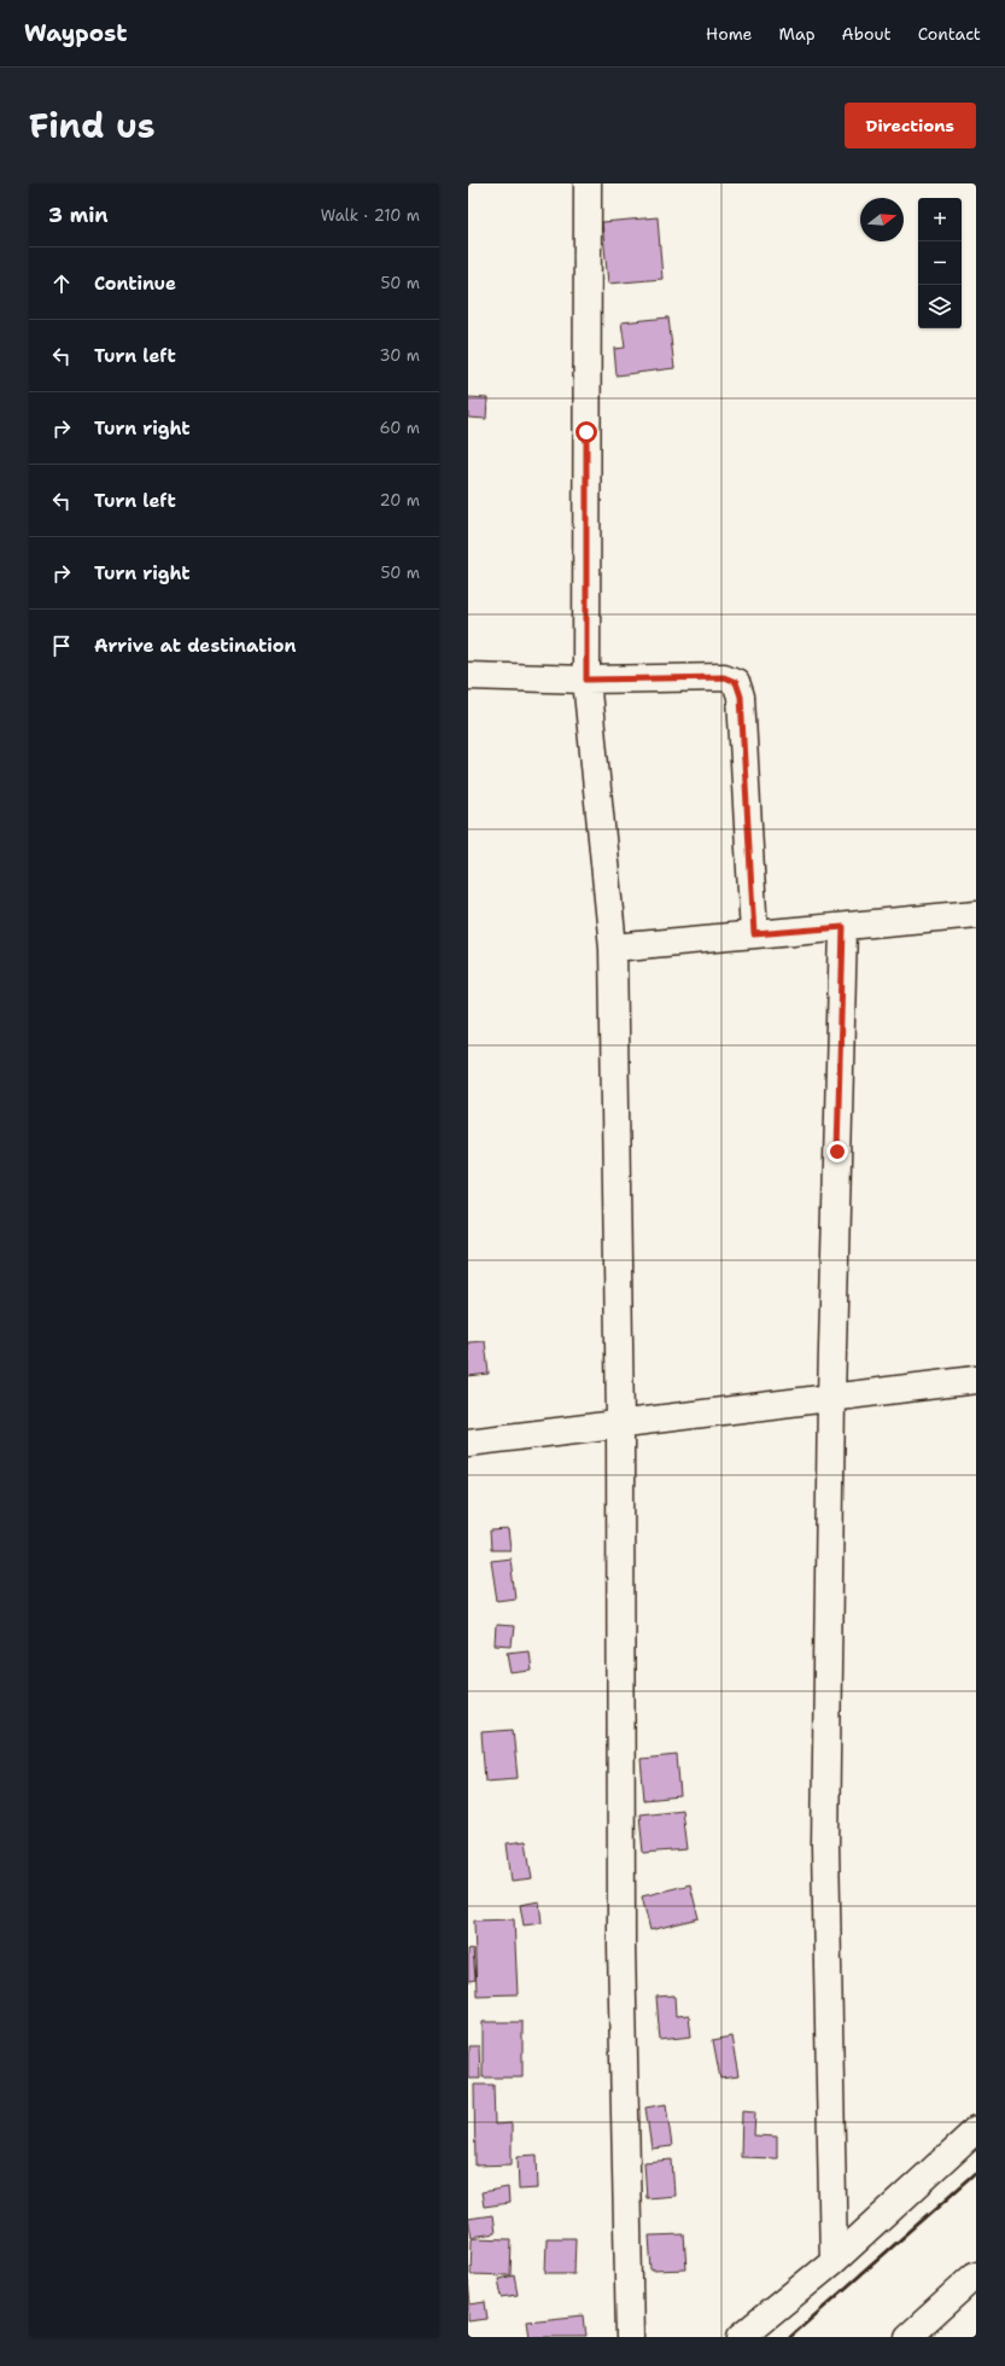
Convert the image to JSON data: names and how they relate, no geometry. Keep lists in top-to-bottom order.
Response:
{
  "north": "right",
  "page": {
    "header": "Waypost",
    "nav": [
      "Home",
      "Map",
      "About",
      "Contact"
    ],
    "title": "Find us",
    "buttons": "Directions",
    "heading": ["3 min", "Walk · 210 m"],
    "map_buttons": ["+", "−"],
    "list": [
      ["Continue", "50 m"],
      ["Turn left", "30 m"],
      ["Turn right", "60 m"],
      ["Turn left", "20 m"],
      ["Turn right", "50 m"],
      "Arrive at destination"
    ]
  }
}
